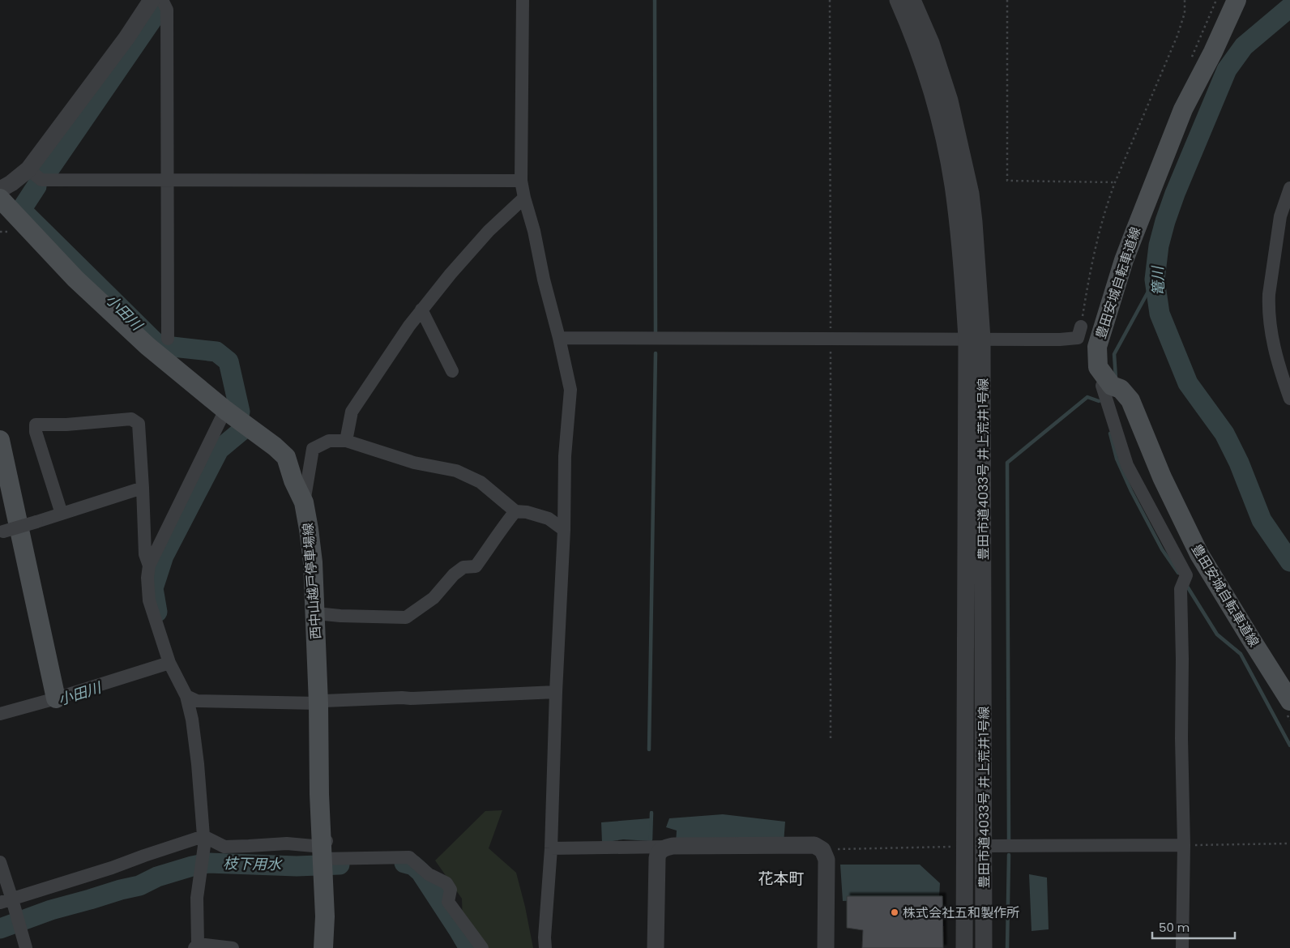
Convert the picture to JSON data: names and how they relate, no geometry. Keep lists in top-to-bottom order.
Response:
{
  "streets": {
    "main road": ["豊田安城自転車道線", "西中山越戸停車場線"],
    "street": ["豊田市道4033号 井上荒井1号線"]
  },
  "districts": ["花本町"],
  "water": ["篭川", "小田川", "枝下用水"],
  "places": ["株式会社五和製作所"],
  "scale_bar": "50 m"
}
